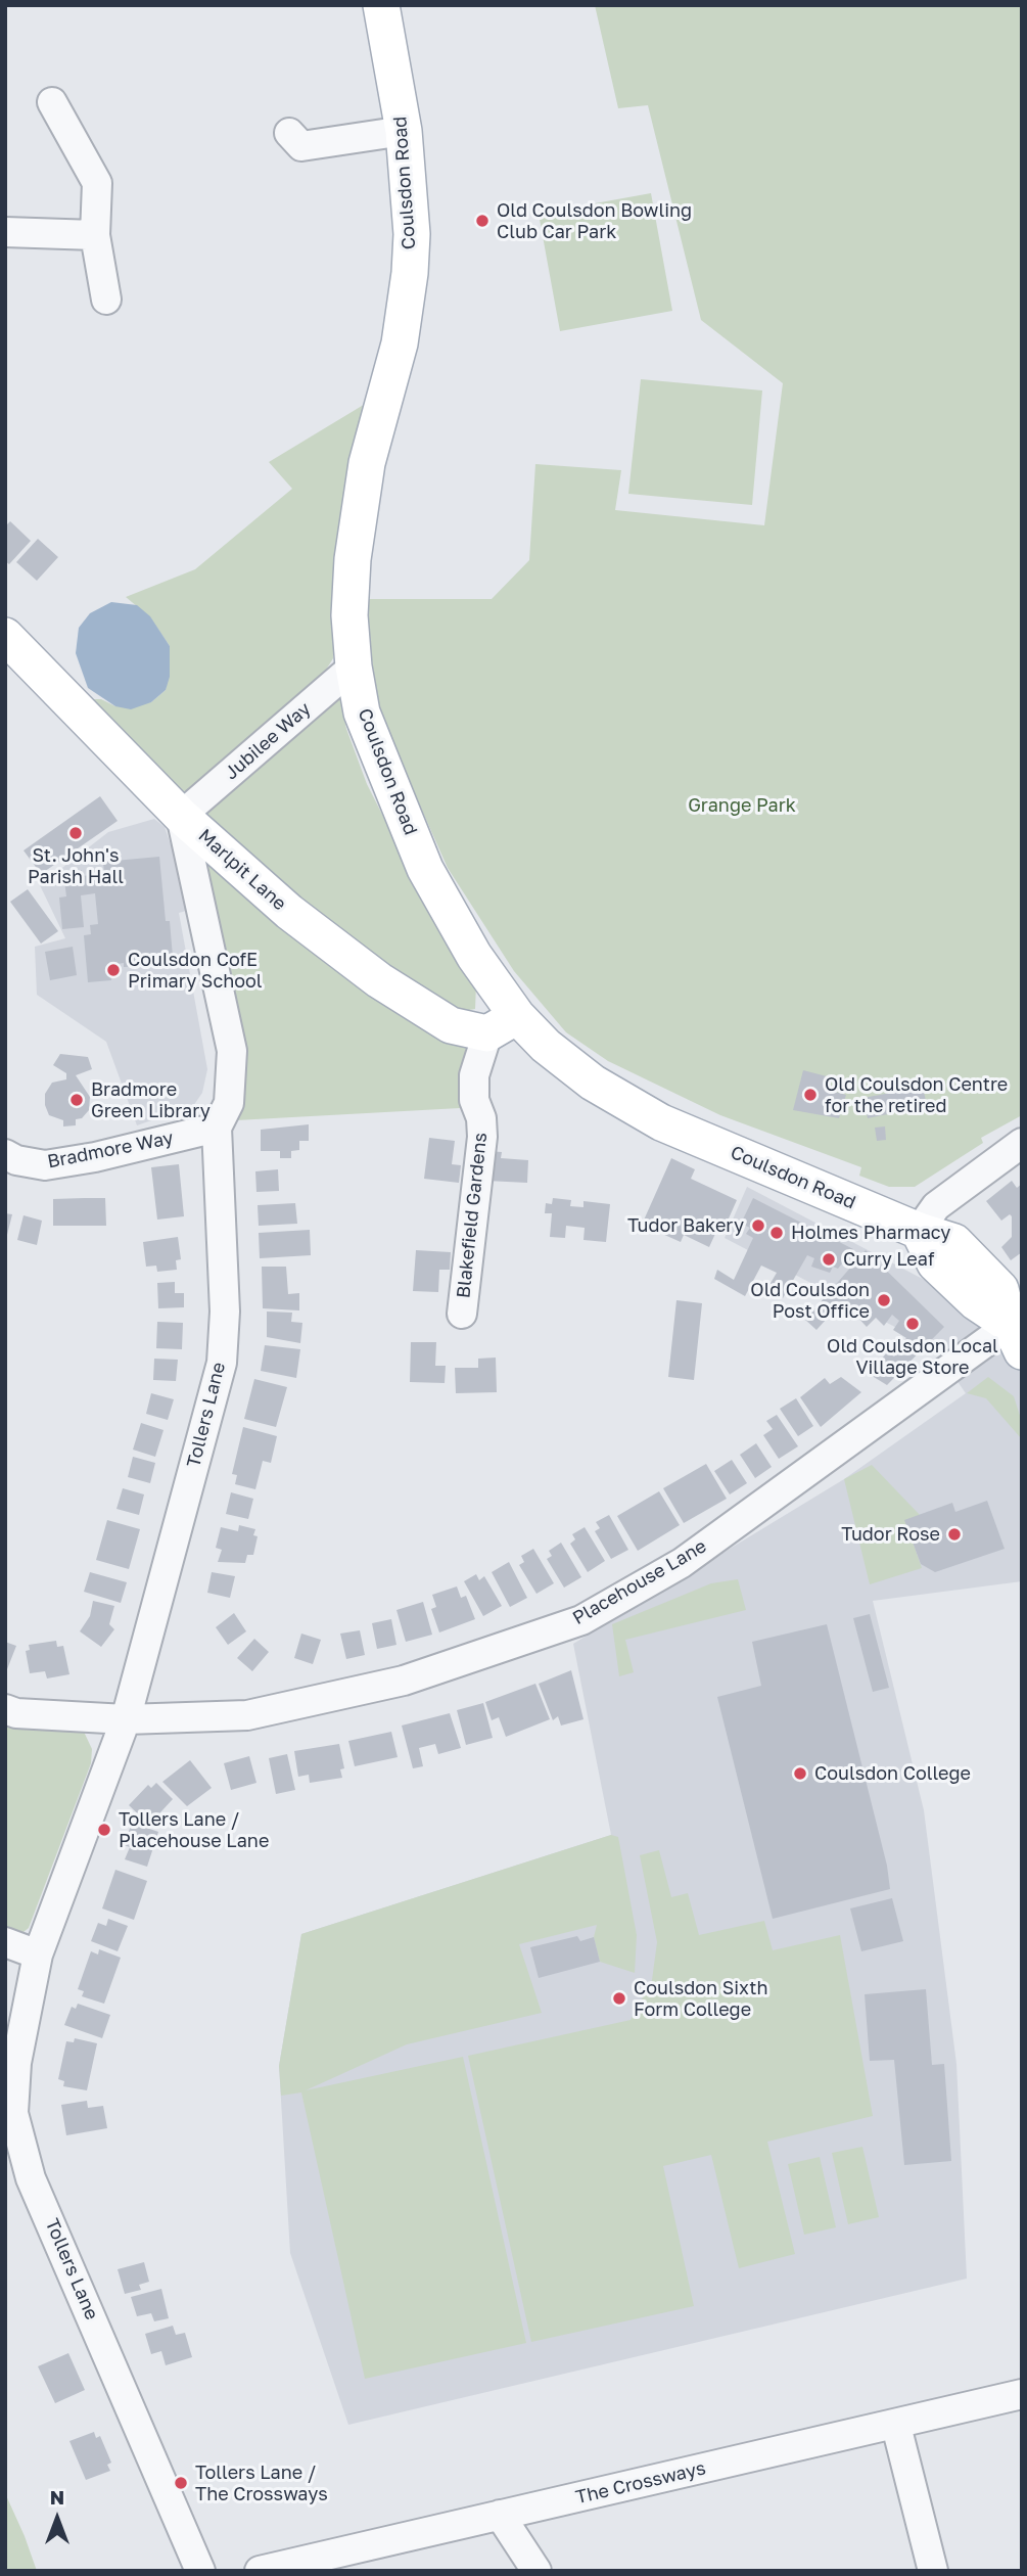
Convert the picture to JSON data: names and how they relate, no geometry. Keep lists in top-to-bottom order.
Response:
{
  "streets": {
    "main road": ["Coulsdon Road", "Marlpit Lane"],
    "street": [
      "Jubilee Way",
      "Bradmore Way",
      "Blakefield Gardens",
      "Tollers Lane",
      "Placehouse Lane",
      "The Crossways"
    ]
  },
  "crossings": [
    ["Coulsdon Road", "Jubilee Way"],
    ["Coulsdon Road", "Placehouse Lane"],
    ["Jubilee Way", "Marlpit Lane"],
    ["Jubilee Way", "Tollers Lane"],
    ["Marlpit Lane", "Blakefield Gardens"],
    ["Marlpit Lane", "Tollers Lane"],
    ["Bradmore Way", "Tollers Lane"],
    ["Tollers Lane", "Placehouse Lane"]
  ],
  "parks": ["Grange Park"],
  "places": [
    "Old Coulsdon Bowling Club Car Park",
    "St. John's Parish Hall",
    "Coulsdon CofE Primary School",
    "Old Coulsdon Centre for the retired",
    "Bradmore Green Library",
    "Tudor Bakery",
    "Holmes Pharmacy",
    "Curry Leaf",
    "Old Coulsdon Post Office",
    "Old Coulsdon Local Village Store",
    "Tudor Rose",
    "Coulsdon College",
    "Tollers Lane / Placehouse Lane",
    "Coulsdon Sixth Form College",
    "Tollers Lane / The Crossways"
  ],
  "north": "top"
}
